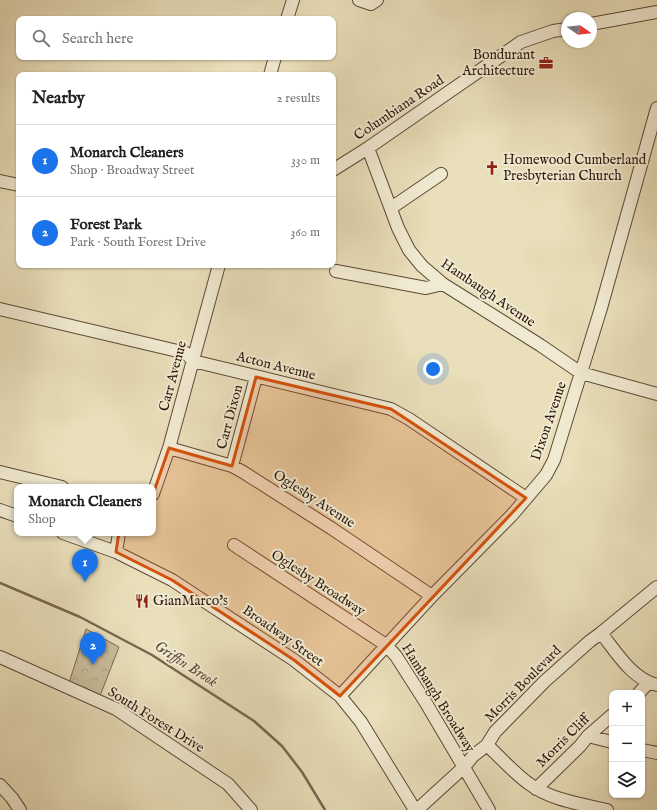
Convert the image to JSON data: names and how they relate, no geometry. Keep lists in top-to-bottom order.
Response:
{
  "streets": {
    "street": [
      "Columbiana Road",
      "Hambaugh Avenue",
      "Acton Avenue",
      "Carr Avenue",
      "Carr Dixon",
      "Dixon Avenue",
      "Oglesby Avenue",
      "Oglesby Broadway",
      "Broadway Street",
      "Morris Boulevard",
      "Hambaugh Broadway",
      "South Forest Drive",
      "Morris Cliff"
    ]
  },
  "crossings": [
    ["Columbiana Road", "Hambaugh Avenue"],
    ["Hambaugh Avenue", "Dixon Avenue"],
    ["Acton Avenue", "Carr Avenue"],
    ["Acton Avenue", "Carr Dixon"],
    ["Acton Avenue", "Dixon Avenue"],
    ["Carr Avenue", "Oglesby Avenue"],
    ["Carr Dixon", "Oglesby Avenue"],
    ["Dixon Avenue", "Oglesby Avenue"],
    ["Dixon Avenue", "Oglesby Broadway"],
    ["Dixon Avenue", "Broadway Street"],
    ["Dixon Avenue", "Hambaugh Broadway"],
    ["Oglesby Broadway", "Hambaugh Broadway"],
    ["Broadway Street", "Morris Boulevard"],
    ["Morris Boulevard", "Hambaugh Broadway"]
  ],
  "water": ["Griffin Brook"],
  "places": {
    "office": ["Bondurant Architecture"],
    "church": ["Homewood Cumberland Presbyterian Church"],
    "restaurant": ["GianMarco's"]
  },
  "north": "right",
  "page": {
    "search": "Search here",
    "heading": ["Nearby", "2 results"],
    "list": [
      {
        "mark": "1",
        "name": "Monarch Cleaners",
        "note": "Shop · Broadway Street",
        "value": "330 m"
      },
      {
        "mark": "2",
        "name": "Forest Park",
        "note": "Park · South Forest Drive",
        "value": "360 m"
      }
    ],
    "popup": ["Monarch Cleaners", "Shop"],
    "pins": ["1", "2"],
    "map_buttons": ["+", "−"]
  }
}
